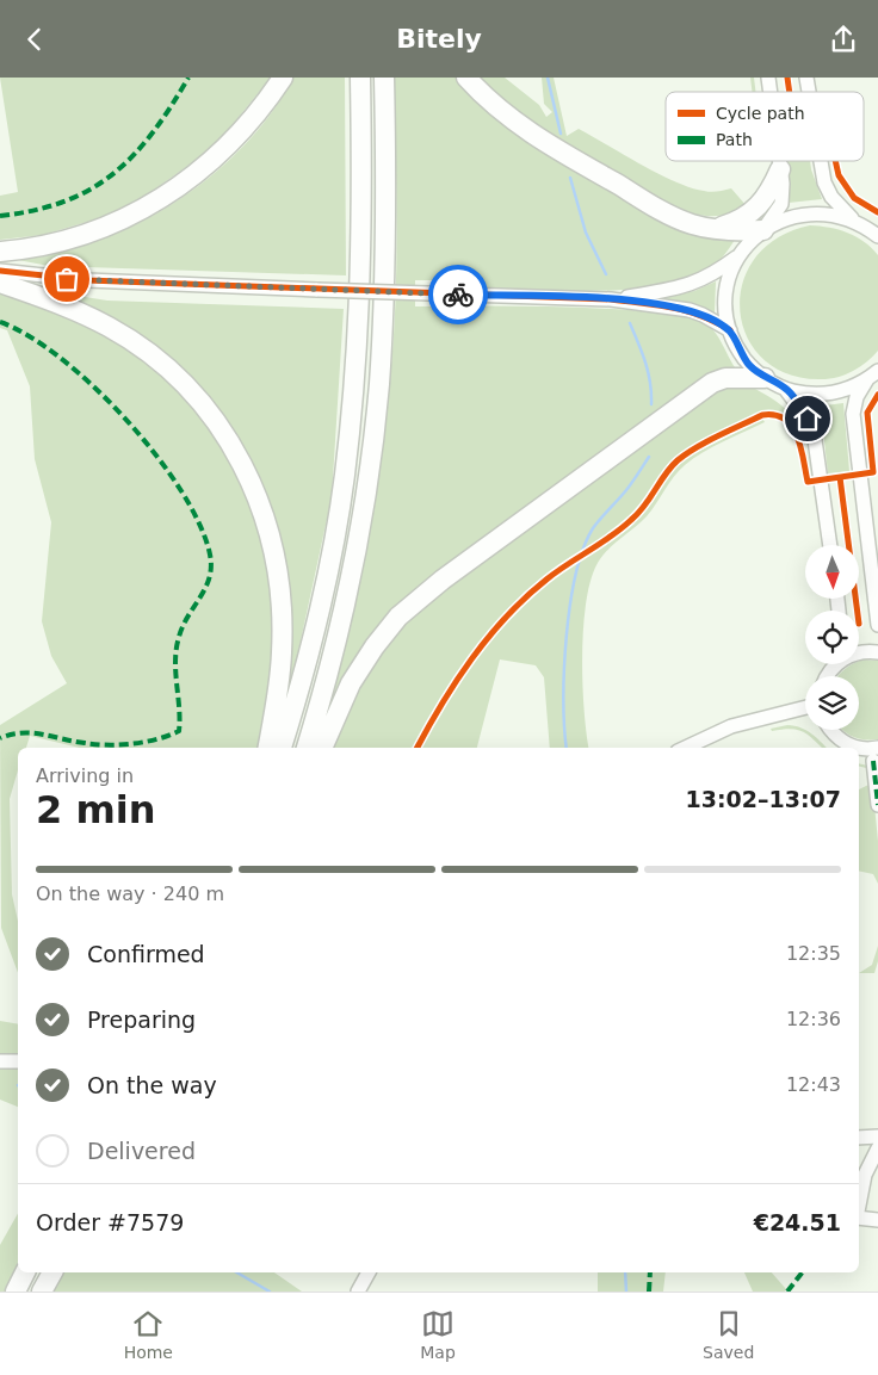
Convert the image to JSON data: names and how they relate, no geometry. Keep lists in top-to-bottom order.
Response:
{
  "legend": ["Cycle path", "Path"],
  "north": "bottom",
  "page": {
    "header": "Bitely",
    "heading": ["2 min", "Arriving in", "13:02–13:07"],
    "panel": ["Order #7579", "€24.51"],
    "bar": "On the way · 240 m",
    "list": [
      ["Confirmed", "12:35"],
      ["Preparing", "12:36"],
      ["On the way", "12:43"],
      "Delivered"
    ],
    "tabs": ["Home", "Map", "Saved"]
  }
}
